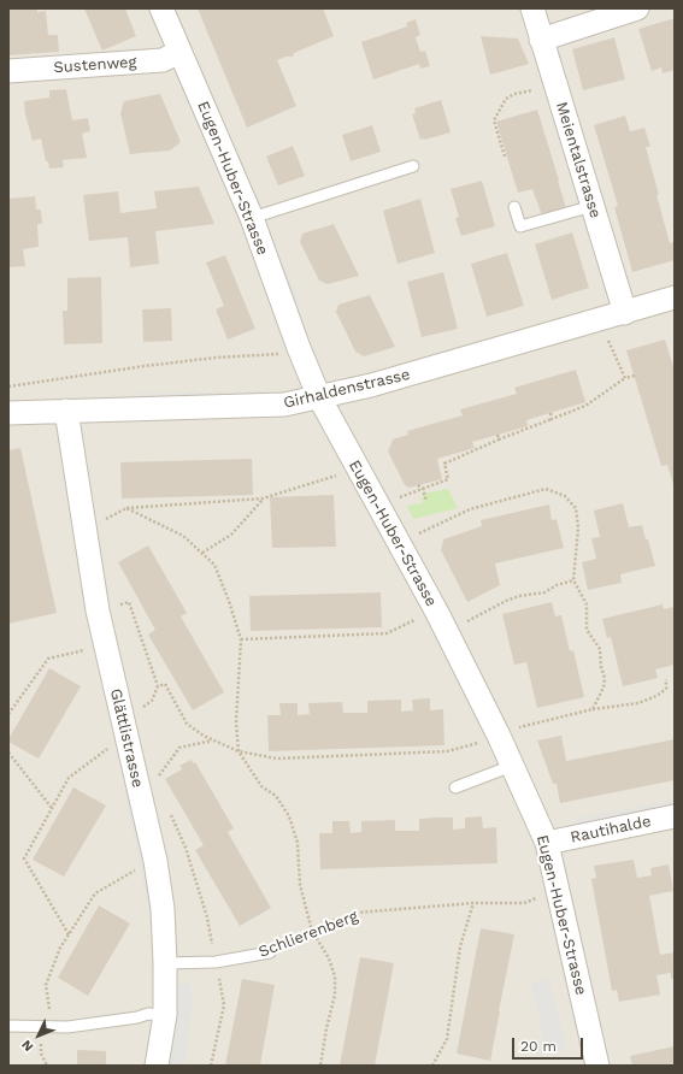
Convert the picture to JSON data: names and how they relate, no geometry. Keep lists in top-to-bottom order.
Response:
{
  "streets": {
    "street": [
      "Sustenweg",
      "Meientalstrasse",
      "Eugen-Huber-Strasse",
      "Girhaldenstrasse",
      "Glättlistrasse",
      "Rautihalde"
    ],
    "lane": ["Schlierenberg"]
  },
  "crossings": [
    ["Sustenweg", "Eugen-Huber-Strasse"],
    ["Meientalstrasse", "Girhaldenstrasse"],
    ["Eugen-Huber-Strasse", "Girhaldenstrasse"],
    ["Eugen-Huber-Strasse", "Rautihalde"],
    ["Girhaldenstrasse", "Glättlistrasse"],
    ["Glättlistrasse", "Schlierenberg"]
  ],
  "scale_bar": "20 m",
  "north": "bottom left"
}
